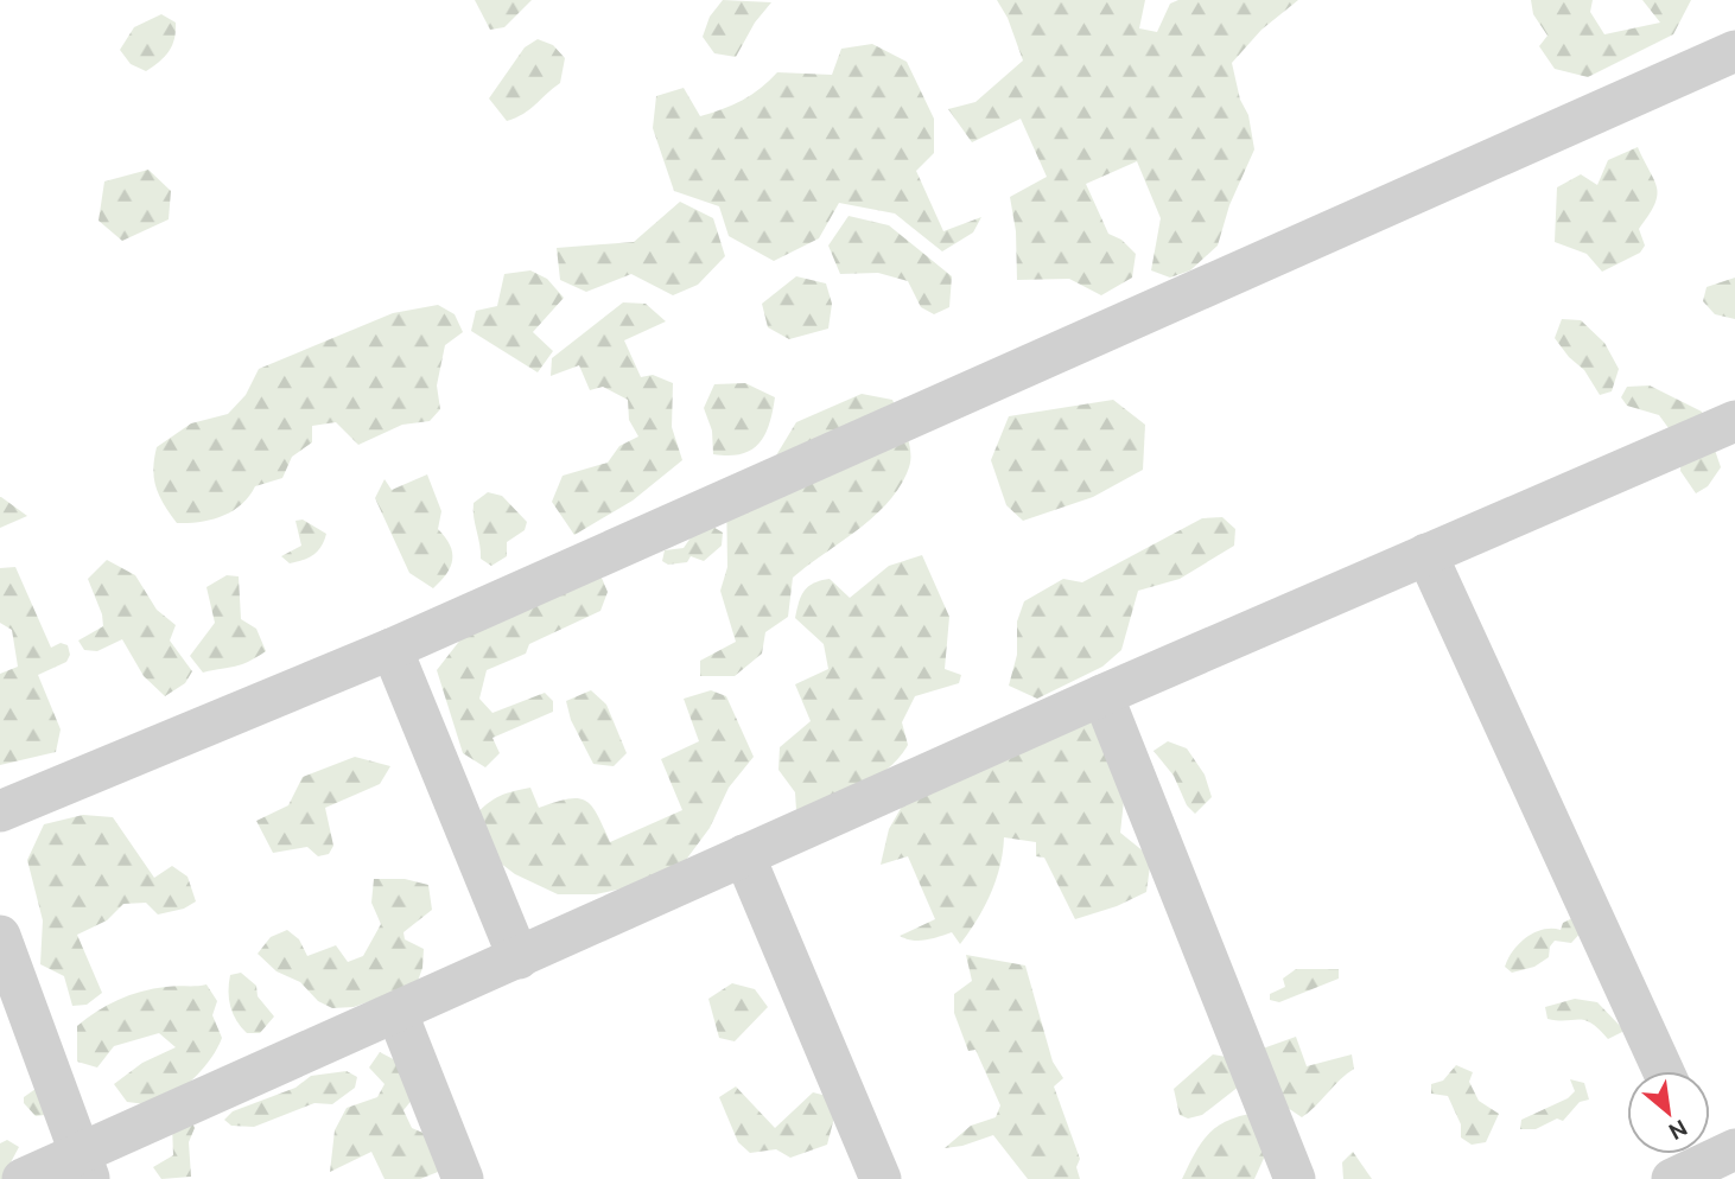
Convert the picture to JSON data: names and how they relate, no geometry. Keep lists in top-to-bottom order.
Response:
{
  "north": "bottom right"
}
